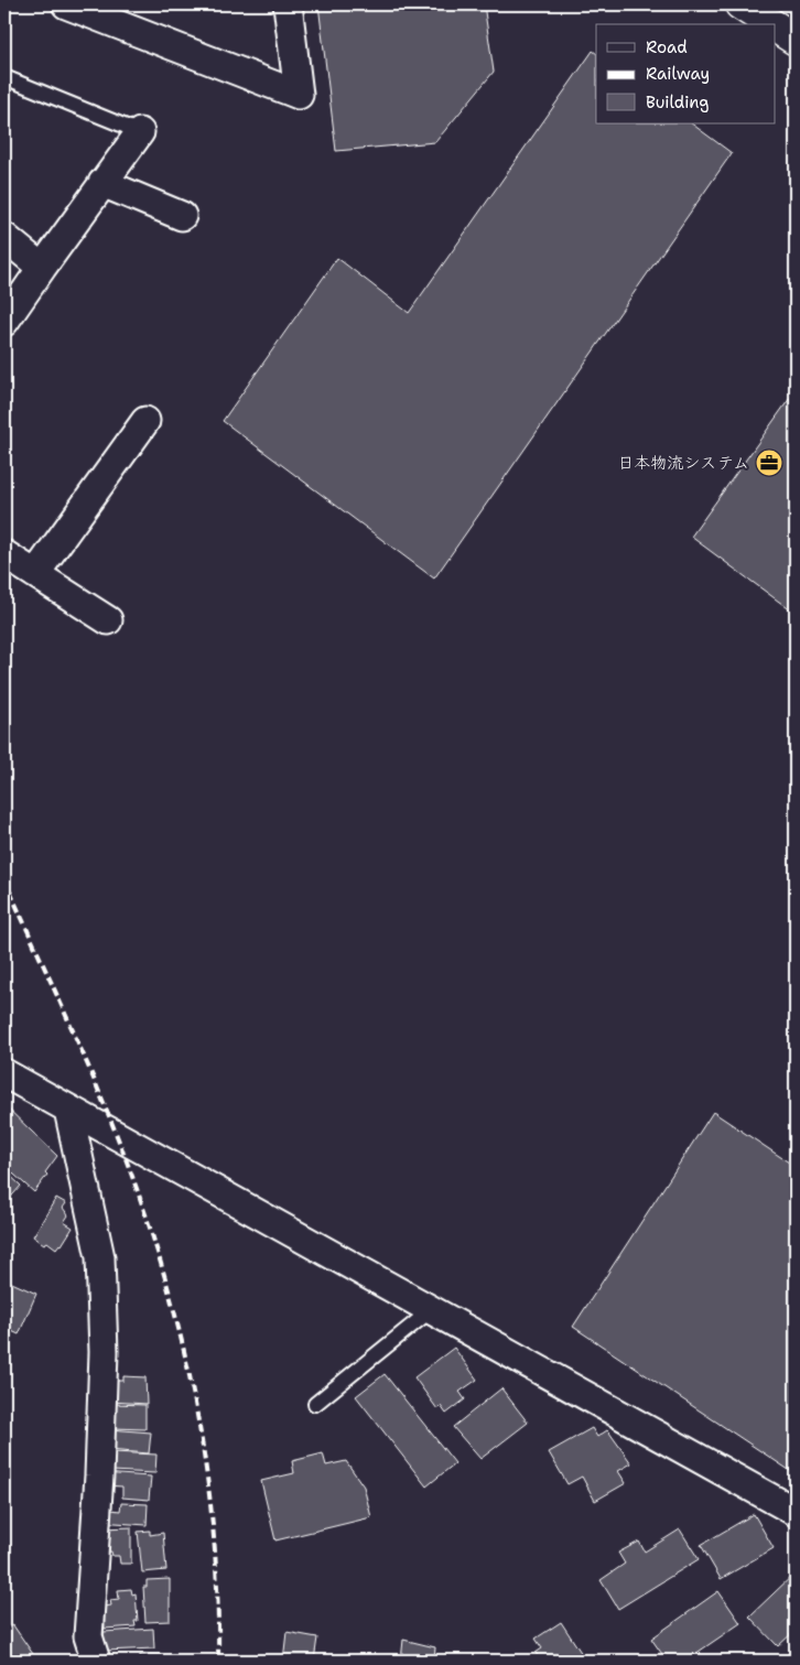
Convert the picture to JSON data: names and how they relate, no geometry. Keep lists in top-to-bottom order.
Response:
{
  "places": {
    "office": ["日本物流システム"]
  },
  "legend": ["Road", "Railway", "Building"]
}
